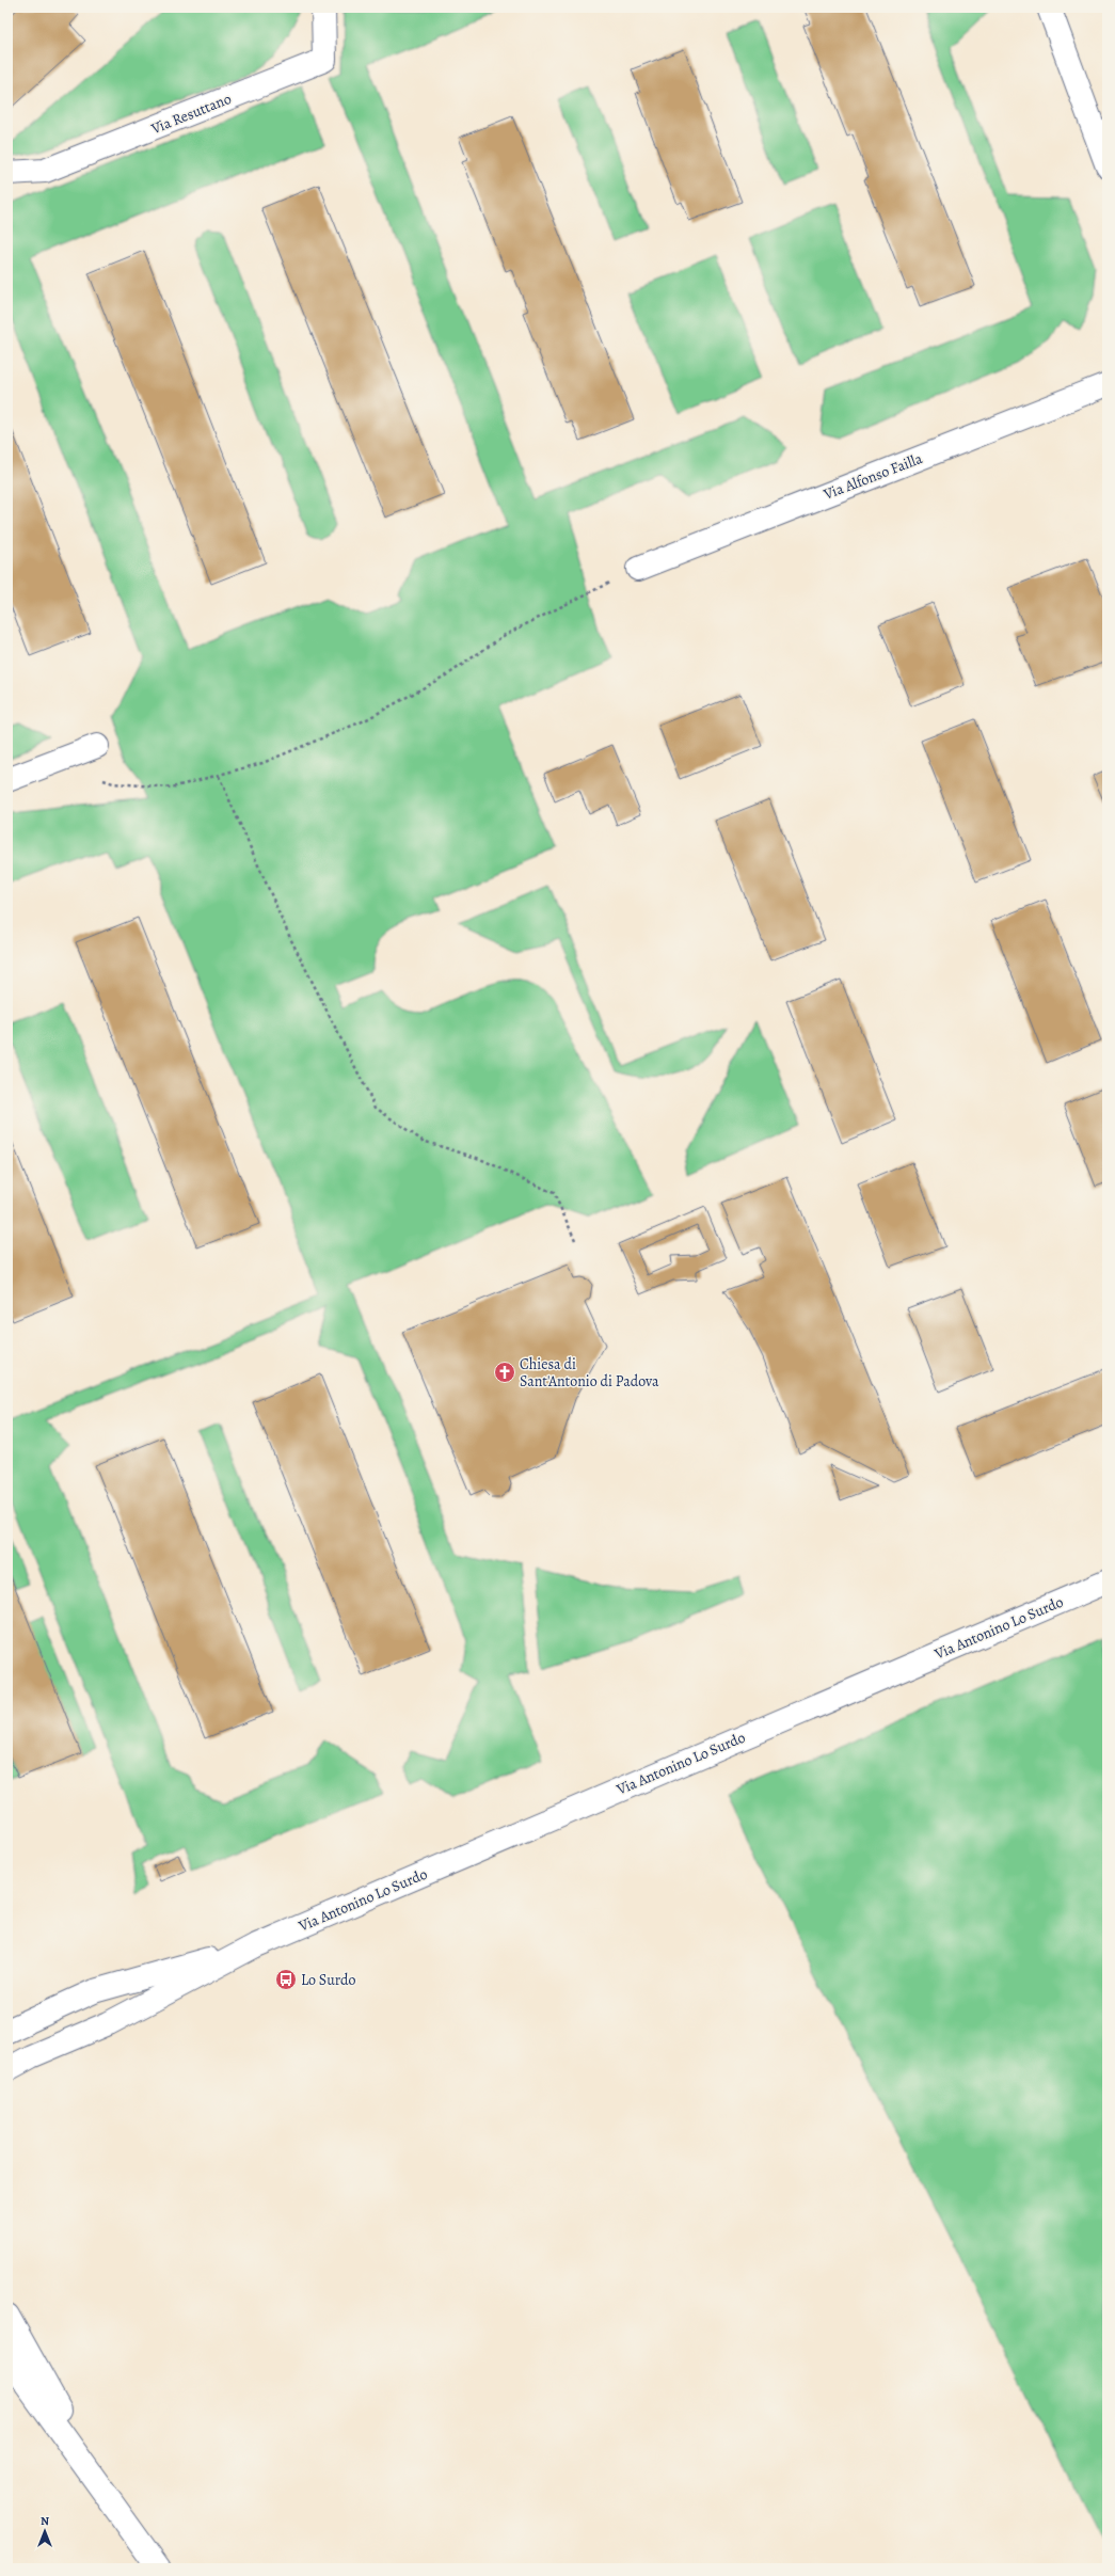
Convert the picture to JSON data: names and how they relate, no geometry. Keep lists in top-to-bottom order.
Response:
{
  "streets": {
    "street": ["Via Resuttano", "Via Alfonso Failla", "Via Antonino Lo Surdo"]
  },
  "places": {
    "church": ["Chiesa di Sant'Antonio di Padova"],
    "bus stop": ["Lo Surdo"]
  },
  "north": "top"
}
